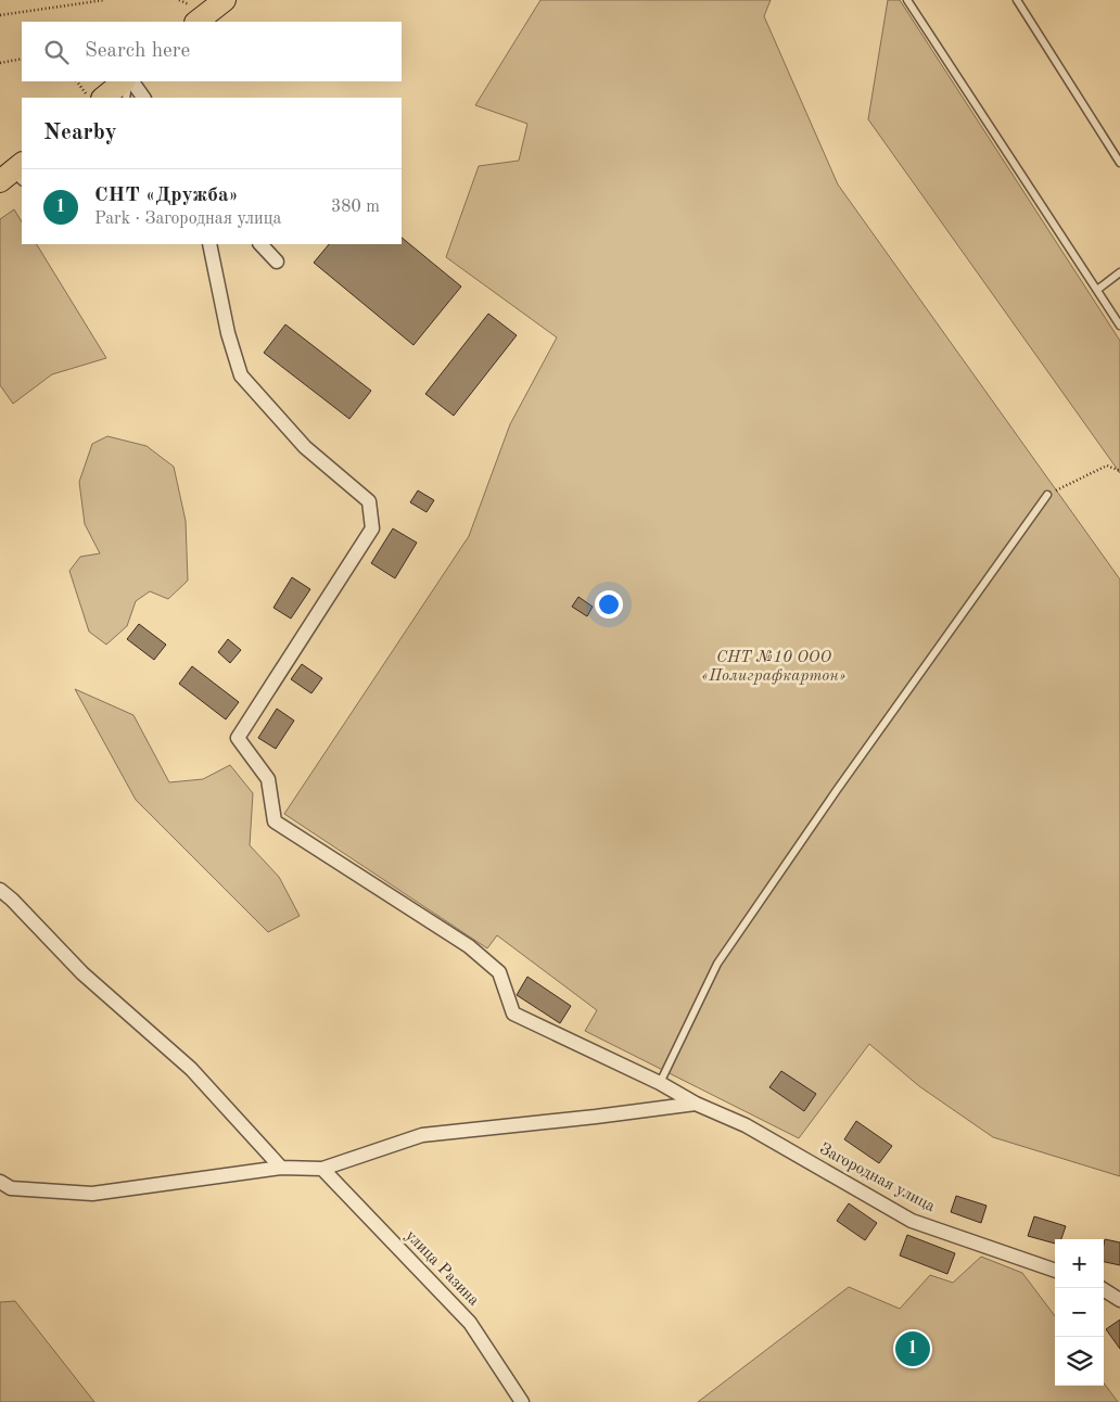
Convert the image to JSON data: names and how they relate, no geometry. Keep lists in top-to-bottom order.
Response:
{
  "streets": {
    "street": ["Загородная улица", "улица Разина"]
  },
  "parks": ["СНТ №10 ООО «Полиграфкартон»"],
  "page": {
    "search": "Search here",
    "heading": "Nearby",
    "list": [
      {
        "mark": "1",
        "name": "СНТ «Дружба»",
        "note": "Park · Загородная улица",
        "value": "380 m"
      }
    ],
    "map_buttons": ["+", "−"],
    "pins": "1"
  }
}
